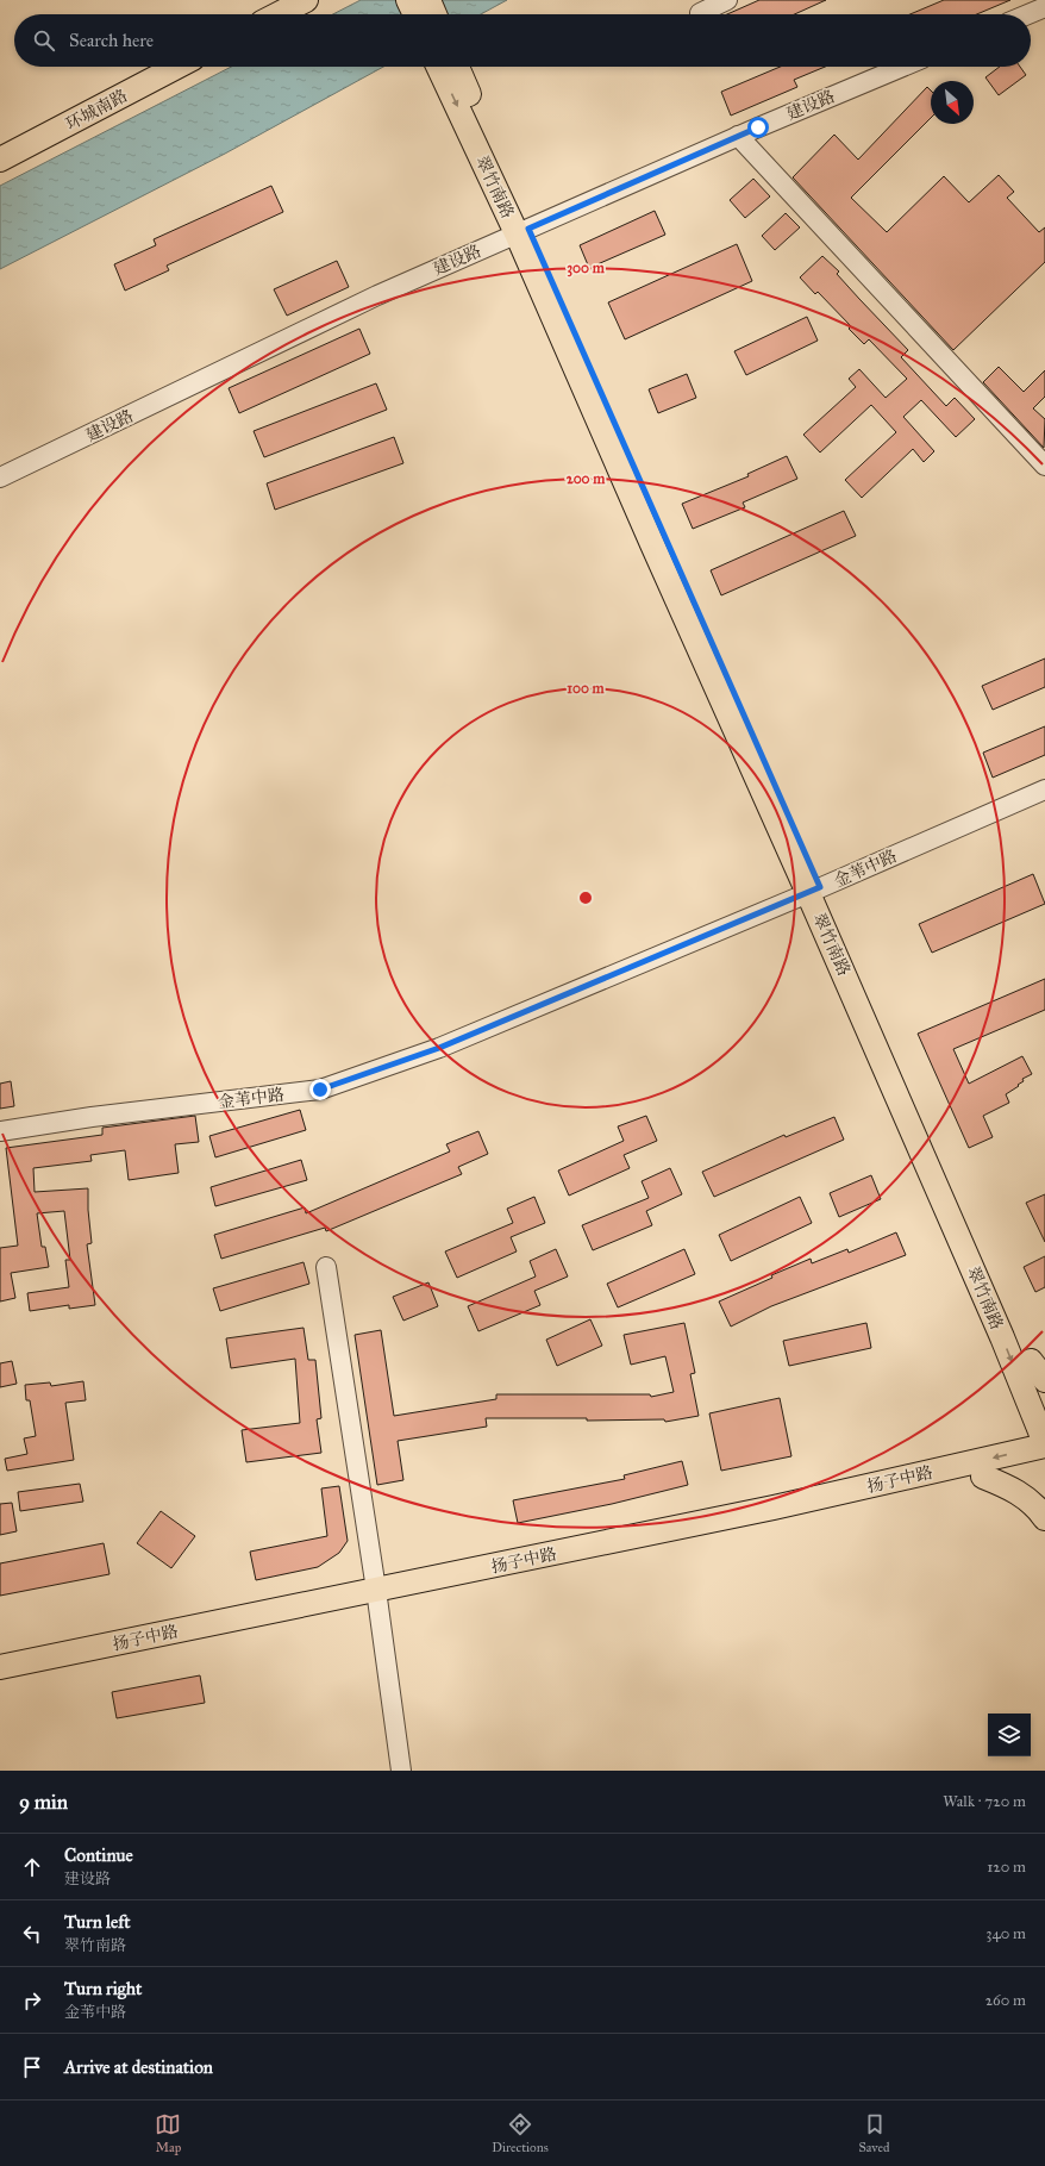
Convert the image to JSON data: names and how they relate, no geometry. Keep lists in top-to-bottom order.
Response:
{
  "streets": {
    "main road": ["环城南路", "翠竹南路", "扬子中路"],
    "street": ["建设路", "金苇中路"]
  },
  "crossings": [
    ["建设路", "翠竹南路"],
    ["翠竹南路", "金苇中路"],
    ["翠竹南路", "扬子中路"]
  ],
  "north": "bottom right",
  "page": {
    "search": "Search here",
    "heading": ["9 min", "Walk · 720 m"],
    "list": [
      ["Continue", "建设路", "120 m"],
      ["Turn left", "翠竹南路", "340 m"],
      ["Turn right", "金苇中路", "260 m"],
      "Arrive at destination"
    ],
    "nav": ["Map", "Directions", "Saved"]
  },
  "rings": ["300 m", "200 m", "100 m"]
}
